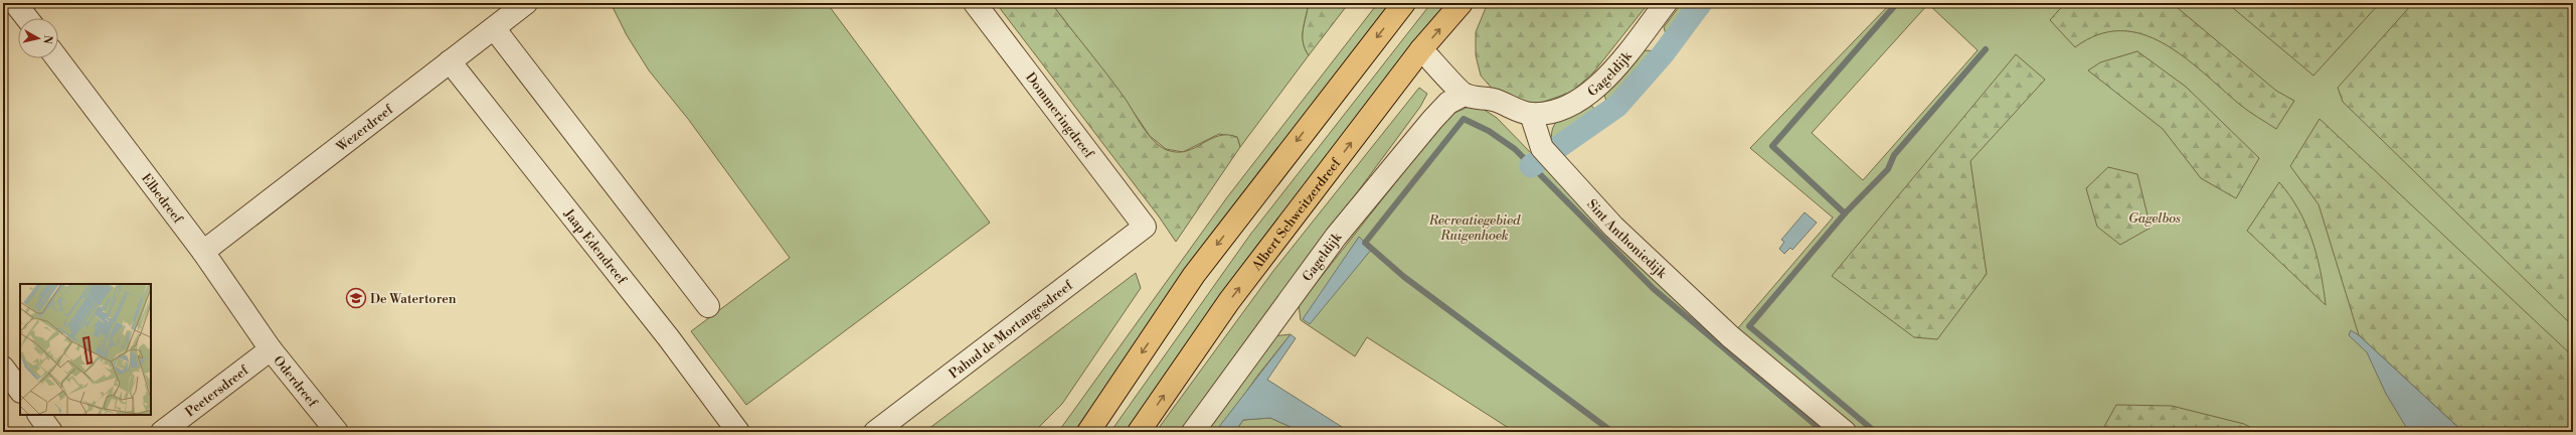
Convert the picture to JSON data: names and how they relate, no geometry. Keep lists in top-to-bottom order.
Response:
{
  "streets": {
    "highway": ["Albert Schweitzerdreef"],
    "street": [
      "Gageldijk",
      "Dommeringdreef",
      "Wezerdreef",
      "Elbedreef",
      "Sint Anthoniedijk",
      "Jaap Edendreef",
      "Pahud de Mortangesdreef",
      "Oderdreef",
      "Peetersdreef"
    ]
  },
  "crossings": [
    ["Gageldijk", "Sint Anthoniedijk"],
    ["Dommeringdreef", "Pahud de Mortangesdreef"],
    ["Wezerdreef", "Elbedreef"],
    ["Wezerdreef", "Jaap Edendreef"],
    ["Elbedreef", "Oderdreef"],
    ["Elbedreef", "Peetersdreef"],
    ["Oderdreef", "Peetersdreef"]
  ],
  "parks": ["Gagelbos", "Recreatiegebied Ruigenhoek"],
  "places": {
    "school or university": ["De Watertoren"]
  },
  "north": "right"
}
